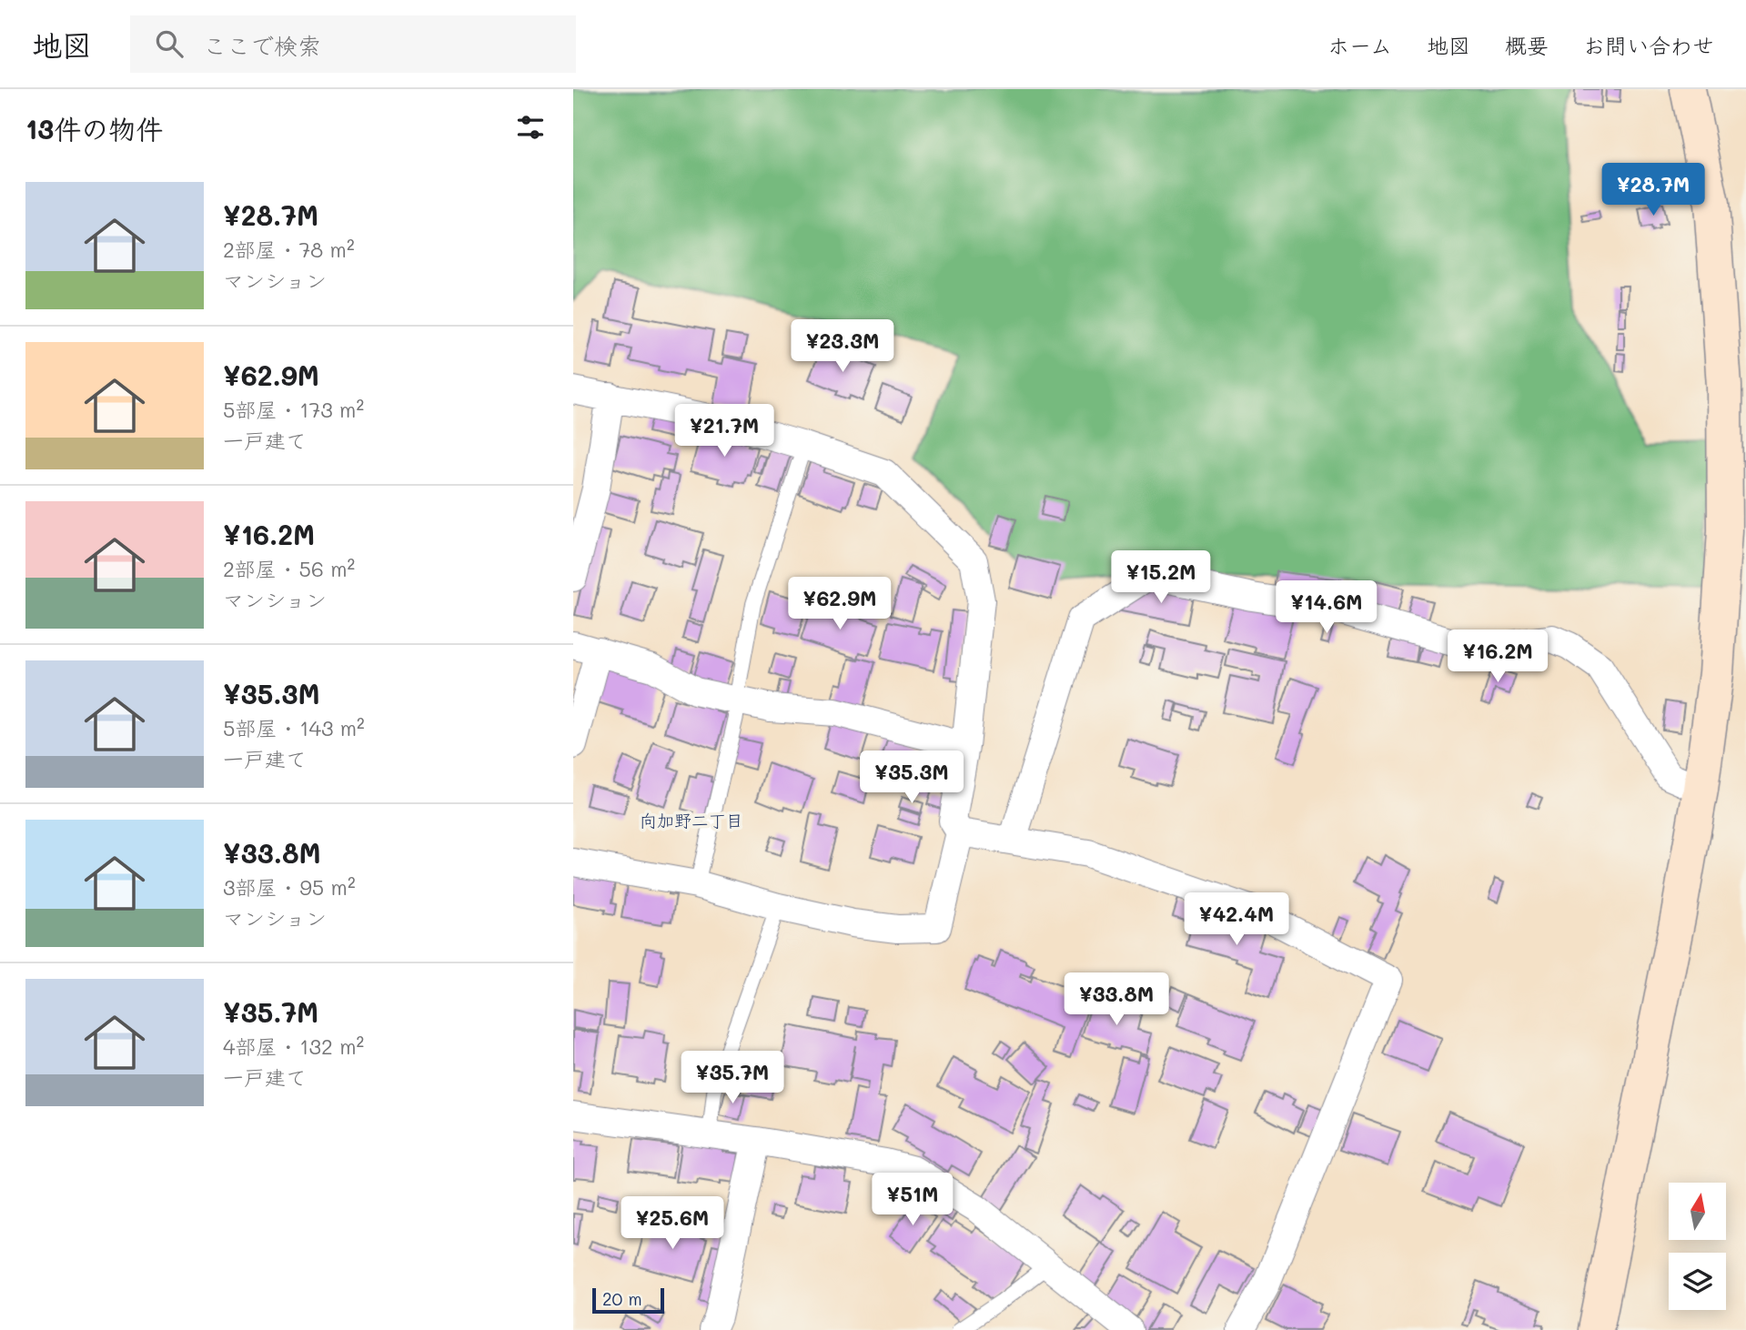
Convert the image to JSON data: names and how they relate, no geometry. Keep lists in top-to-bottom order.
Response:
{
  "districts": ["向加野二丁目"],
  "scale_bar": "20 m",
  "north": "top",
  "page": {
    "header": "地図",
    "search": "ここで検索",
    "nav": [
      "ホーム",
      "地図",
      "概要",
      "お問い合わせ"
    ],
    "heading": "13件の物件",
    "price": [
      "¥28.7M",
      "¥23.3M",
      "¥21.7M",
      "¥15.2M",
      "¥62.9M",
      "¥14.6M",
      "¥16.2M",
      "¥35.3M",
      "¥42.4M",
      "¥33.8M",
      "¥35.7M",
      "¥51M",
      "¥25.6M"
    ],
    "list": [
      {
        "name": "¥28.7M",
        "note": "2部屋 · 78 m² · マンション"
      },
      {
        "name": "¥62.9M",
        "note": "5部屋 · 173 m² · 一戸建て"
      },
      {
        "name": "¥16.2M",
        "note": "2部屋 · 56 m² · マンション"
      },
      {
        "name": "¥35.3M",
        "note": "5部屋 · 143 m² · 一戸建て"
      },
      {
        "name": "¥33.8M",
        "note": "3部屋 · 95 m² · マンション"
      },
      {
        "name": "¥35.7M",
        "note": "4部屋 · 132 m² · 一戸建て"
      }
    ],
    "scale": "20 m"
  }
}
